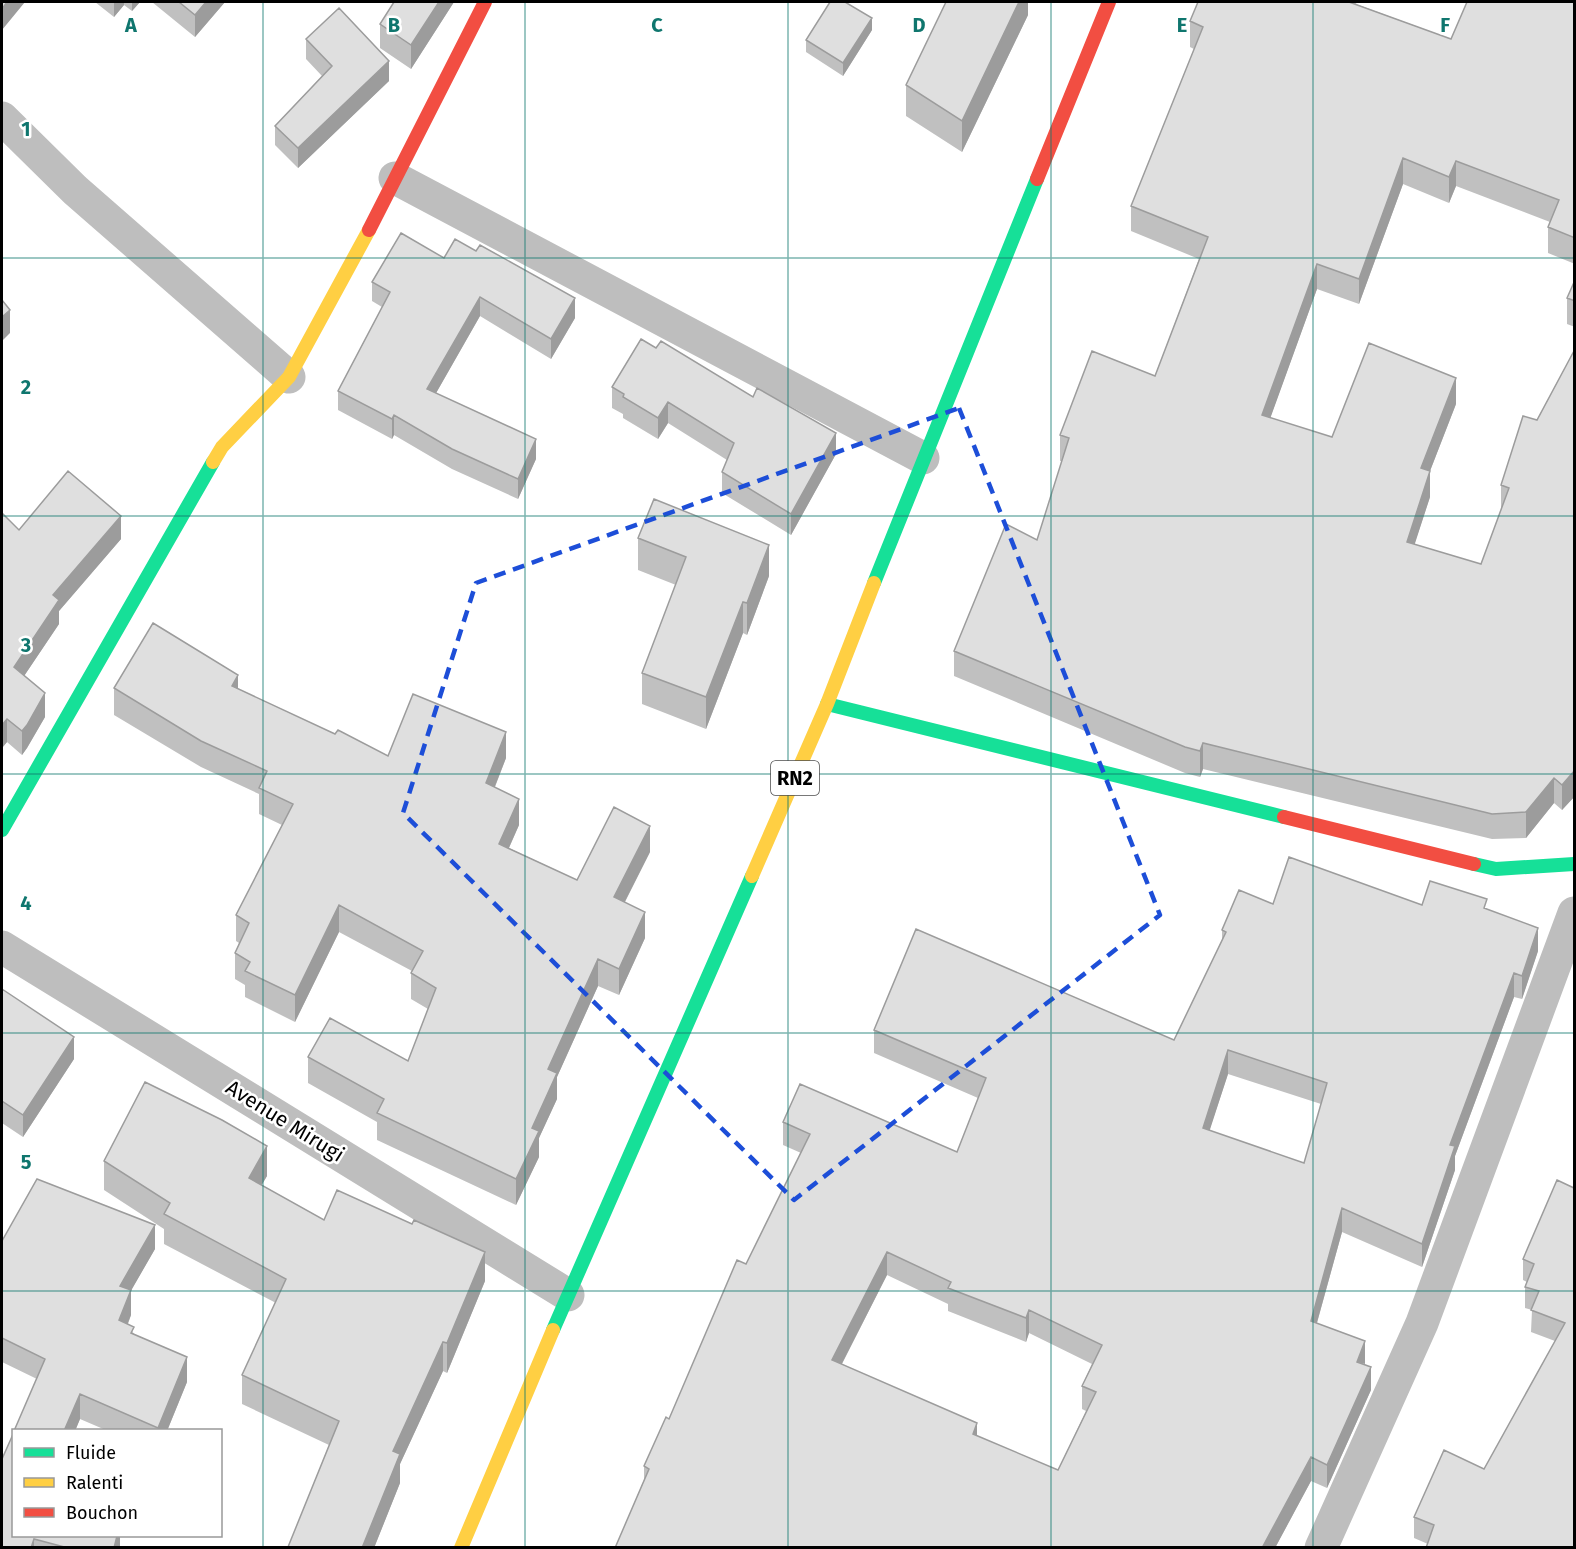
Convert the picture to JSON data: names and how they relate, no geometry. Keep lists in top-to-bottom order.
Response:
{
  "streets": {
    "main road": ["RN2"],
    "street": ["Avenue Mirugi"]
  },
  "crossings": [
    ["RN2", "Avenue Mirugi"]
  ],
  "legend": ["Fluide", "Ralenti", "Bouchon"],
  "grid": {
    "columns": [
      "A",
      "B",
      "C",
      "D",
      "E",
      "F"
    ],
    "rows": [
      "1",
      "2",
      "3",
      "4",
      "5"
    ]
  }
}
